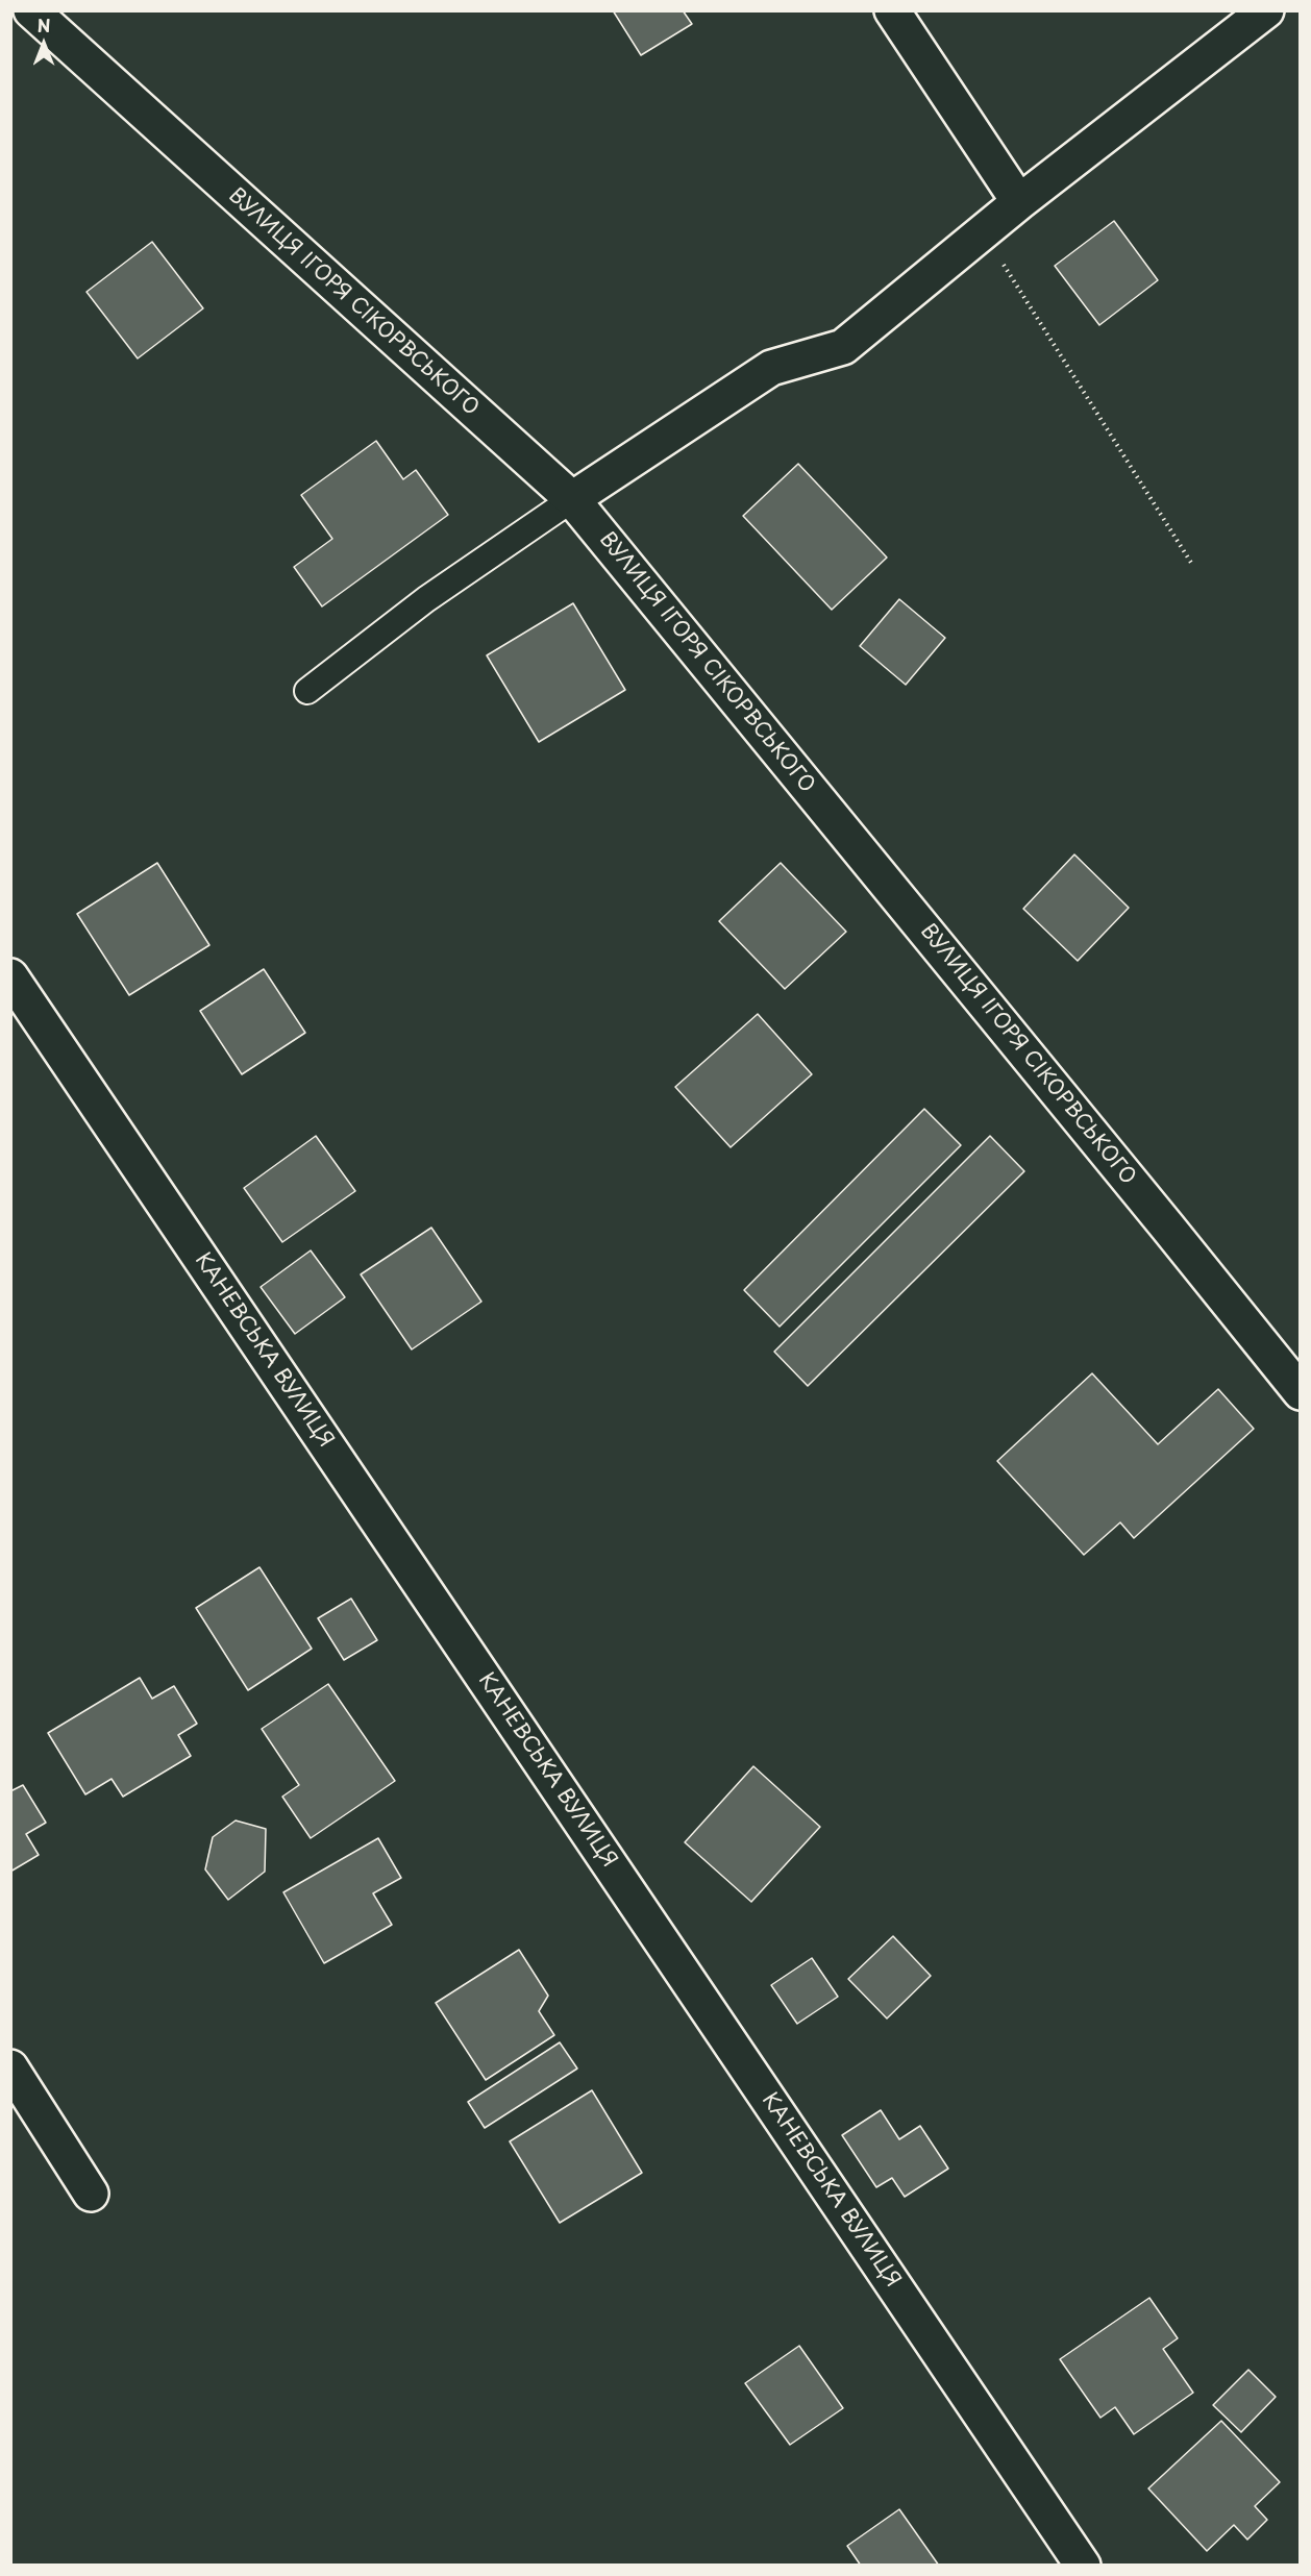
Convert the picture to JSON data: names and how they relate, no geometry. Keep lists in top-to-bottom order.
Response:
{
  "streets": {
    "street": ["ВУЛИЦЯ ІГОРЯ СІКОРВСЬКОГО", "КАНЕВСЬКА ВУЛИЦЯ"]
  },
  "north": "top"
}
